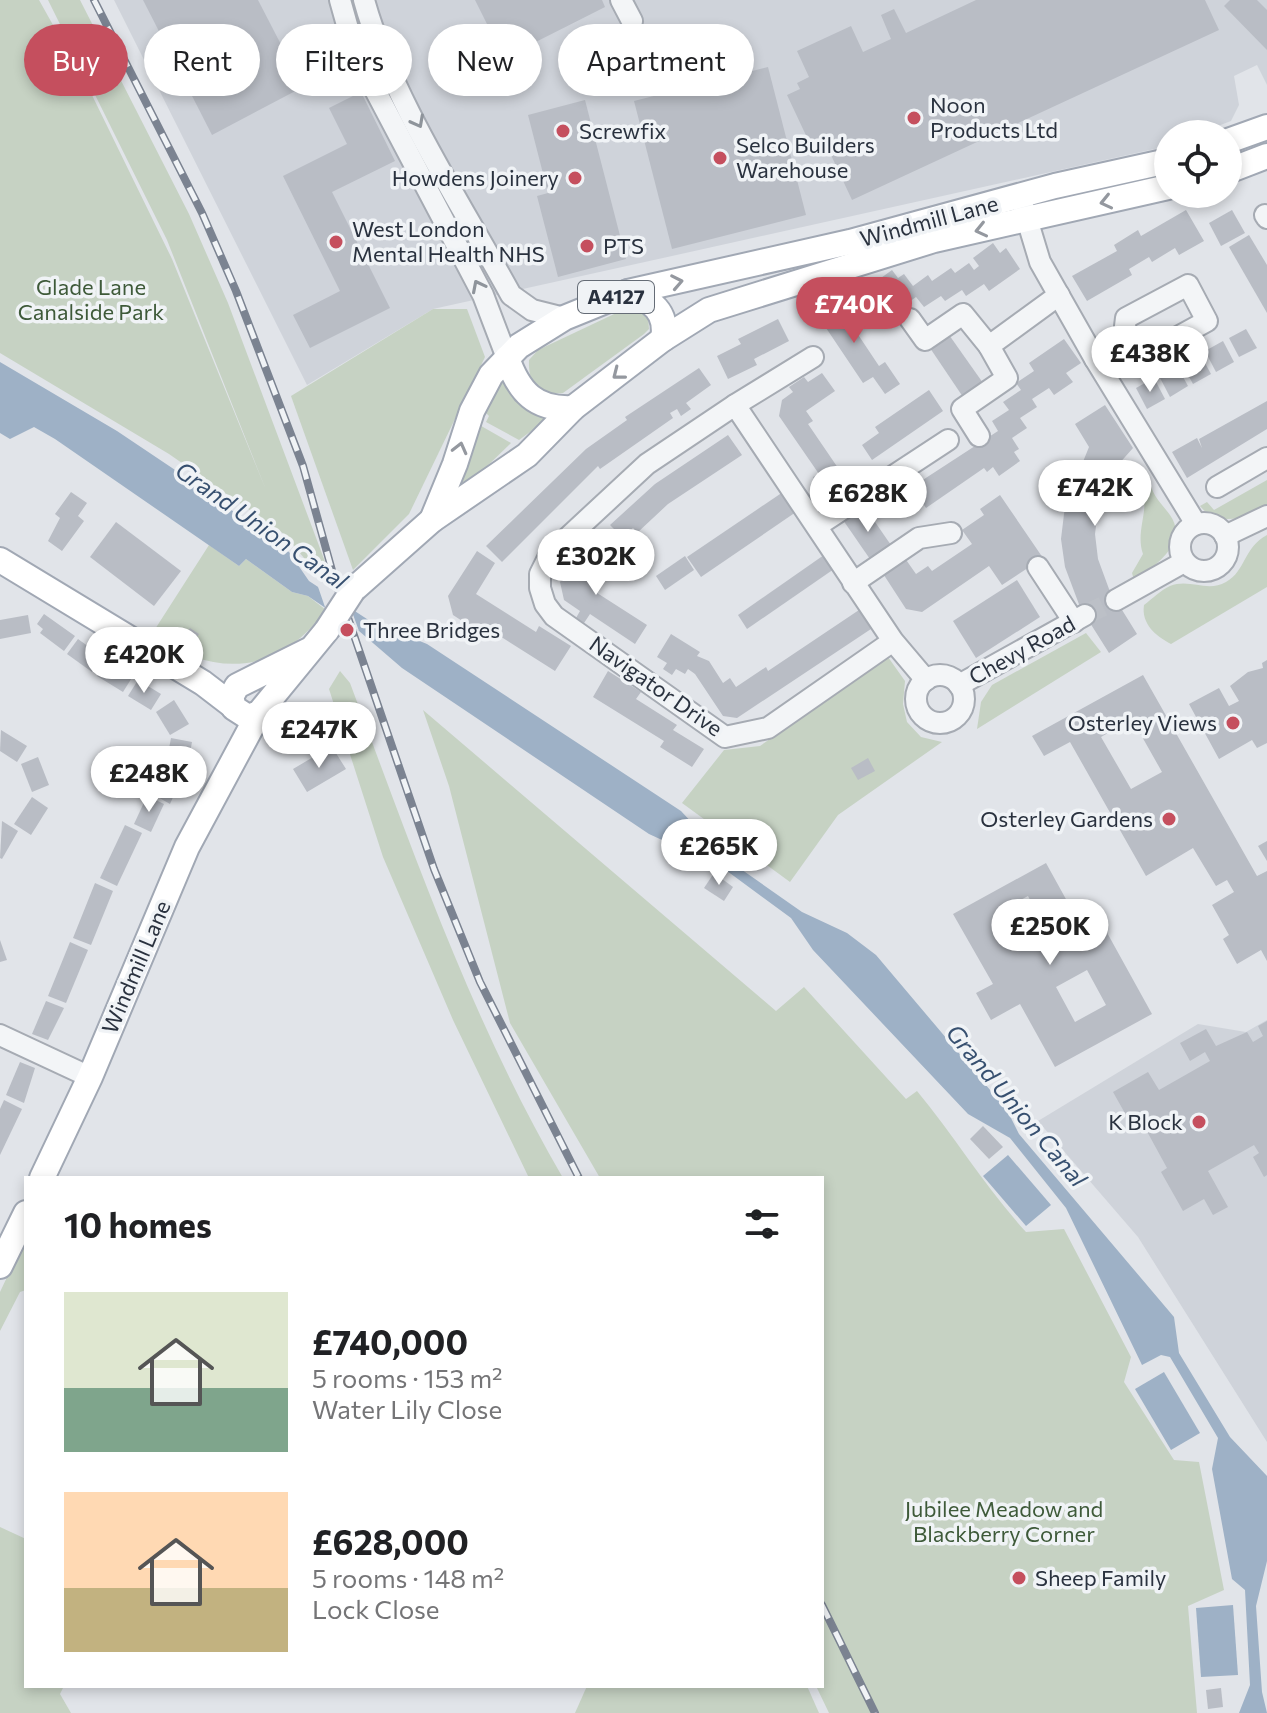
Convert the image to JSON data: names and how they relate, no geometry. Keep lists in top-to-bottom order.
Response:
{
  "streets": {
    "main road": ["Windmill Lane", "A4127"],
    "street": ["Chevy Road", "Navigator Drive"]
  },
  "water": ["Grand Union Canal"],
  "parks": ["Glade Lane Canalside Park", "Jubilee Meadow and Blackberry Corner"],
  "places": [
    "Noon Products Ltd",
    "Screwfix",
    "Selco Builders Warehouse",
    "Howdens Joinery",
    "West London Mental Health NHS",
    "PTS",
    "Three Bridges",
    "Osterley Views",
    "Osterley Gardens",
    "K Block",
    "Sheep Family"
  ],
  "page": {
    "chip": [
      "Buy",
      "Rent",
      "Filters",
      "New",
      "Apartment"
    ],
    "price": [
      "£740K",
      "£438K",
      "£742K",
      "£628K",
      "£302K",
      "£420K",
      "£247K",
      "£248K",
      "£265K",
      "£250K"
    ],
    "heading": "10 homes",
    "list": [
      {
        "name": "£740,000",
        "note": "5 rooms · 153 m² · Water Lily Close"
      },
      {
        "name": "£628,000",
        "note": "5 rooms · 148 m² · Lock Close"
      }
    ]
  }
}
